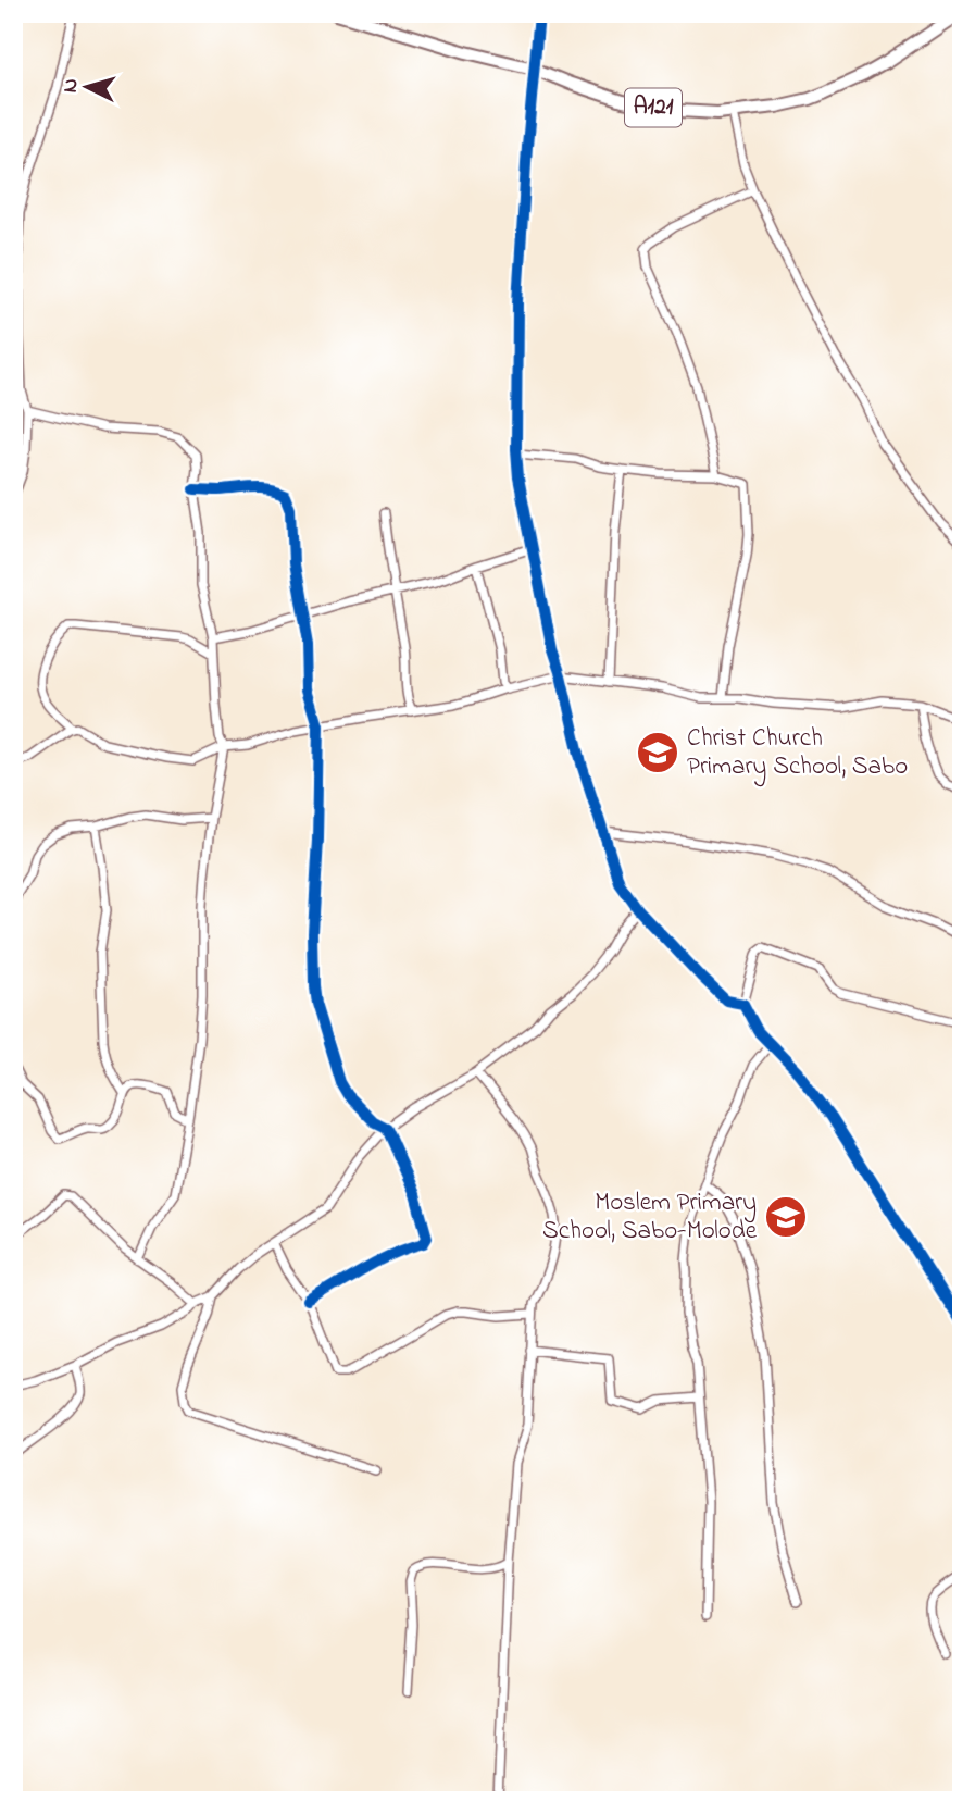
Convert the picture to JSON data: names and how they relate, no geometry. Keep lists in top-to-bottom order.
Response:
{
  "streets": {
    "main road": ["A121"]
  },
  "places": {
    "school or university": ["Christ Church Primary School, Sabo", "Moslem Primary School, Sabo-Molode"]
  },
  "north": "left"
}
